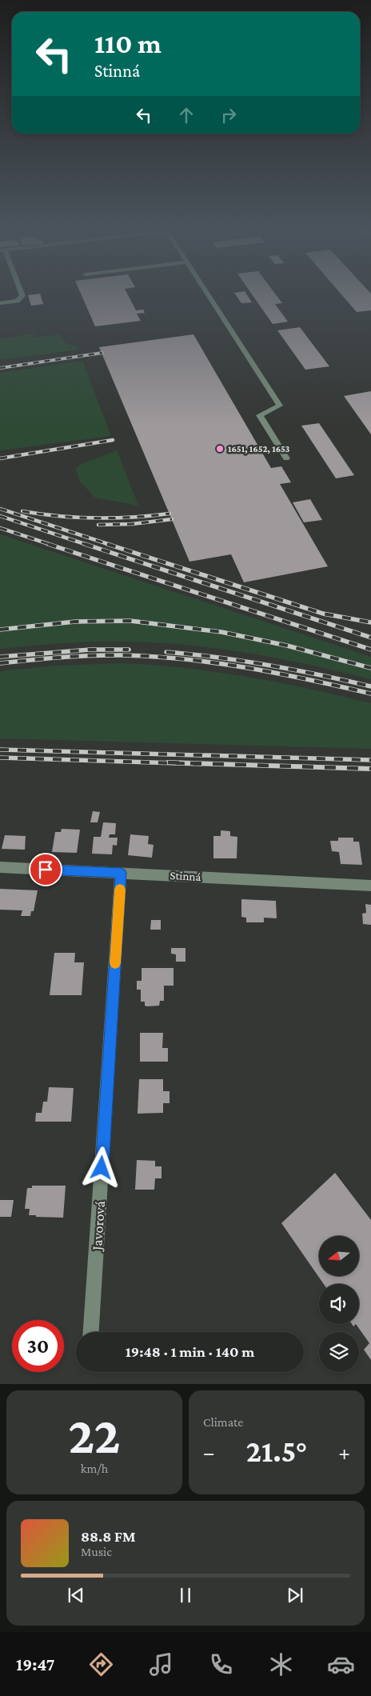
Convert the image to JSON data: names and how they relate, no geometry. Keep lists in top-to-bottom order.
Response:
{
  "streets": {
    "street": ["Stinná", "Javorová"]
  },
  "crossings": [
    ["Stinná", "Javorová"]
  ],
  "places": ["1651, 1652, 1653"],
  "north": "left",
  "page": {
    "turn": ["110 m", "Stinná"],
    "limit": "30",
    "trip": "19:48 · 1 min · 140 m",
    "tile": [
      ["22", "km/h"],
      "Climate"
    ],
    "heat": ["−", "21.5°", "+"],
    "song": ["88.8 FM", "Music"],
    "tabs": "19:47"
  }
}
